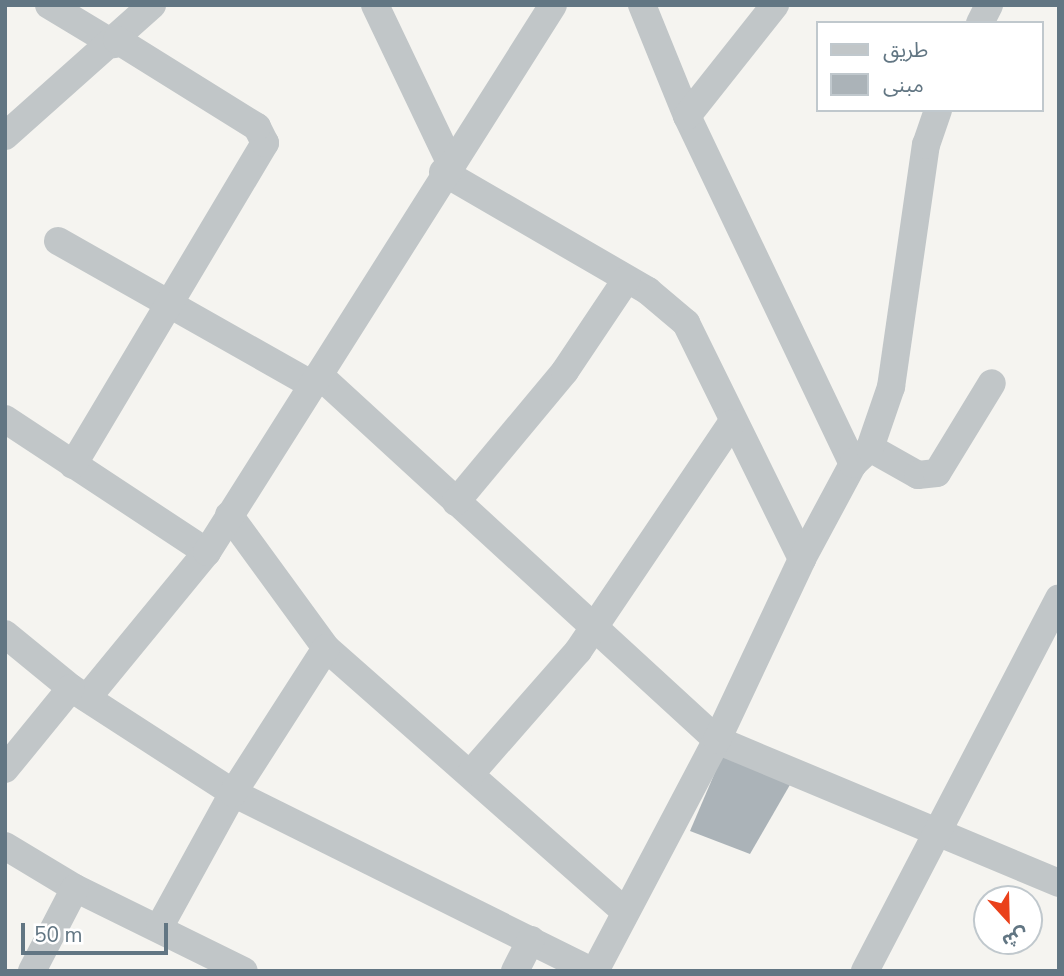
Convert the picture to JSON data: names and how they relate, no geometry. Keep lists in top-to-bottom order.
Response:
{
  "legend": ["طريق", "مبنى"],
  "scale_bar": "50 m",
  "north": "bottom"
}
